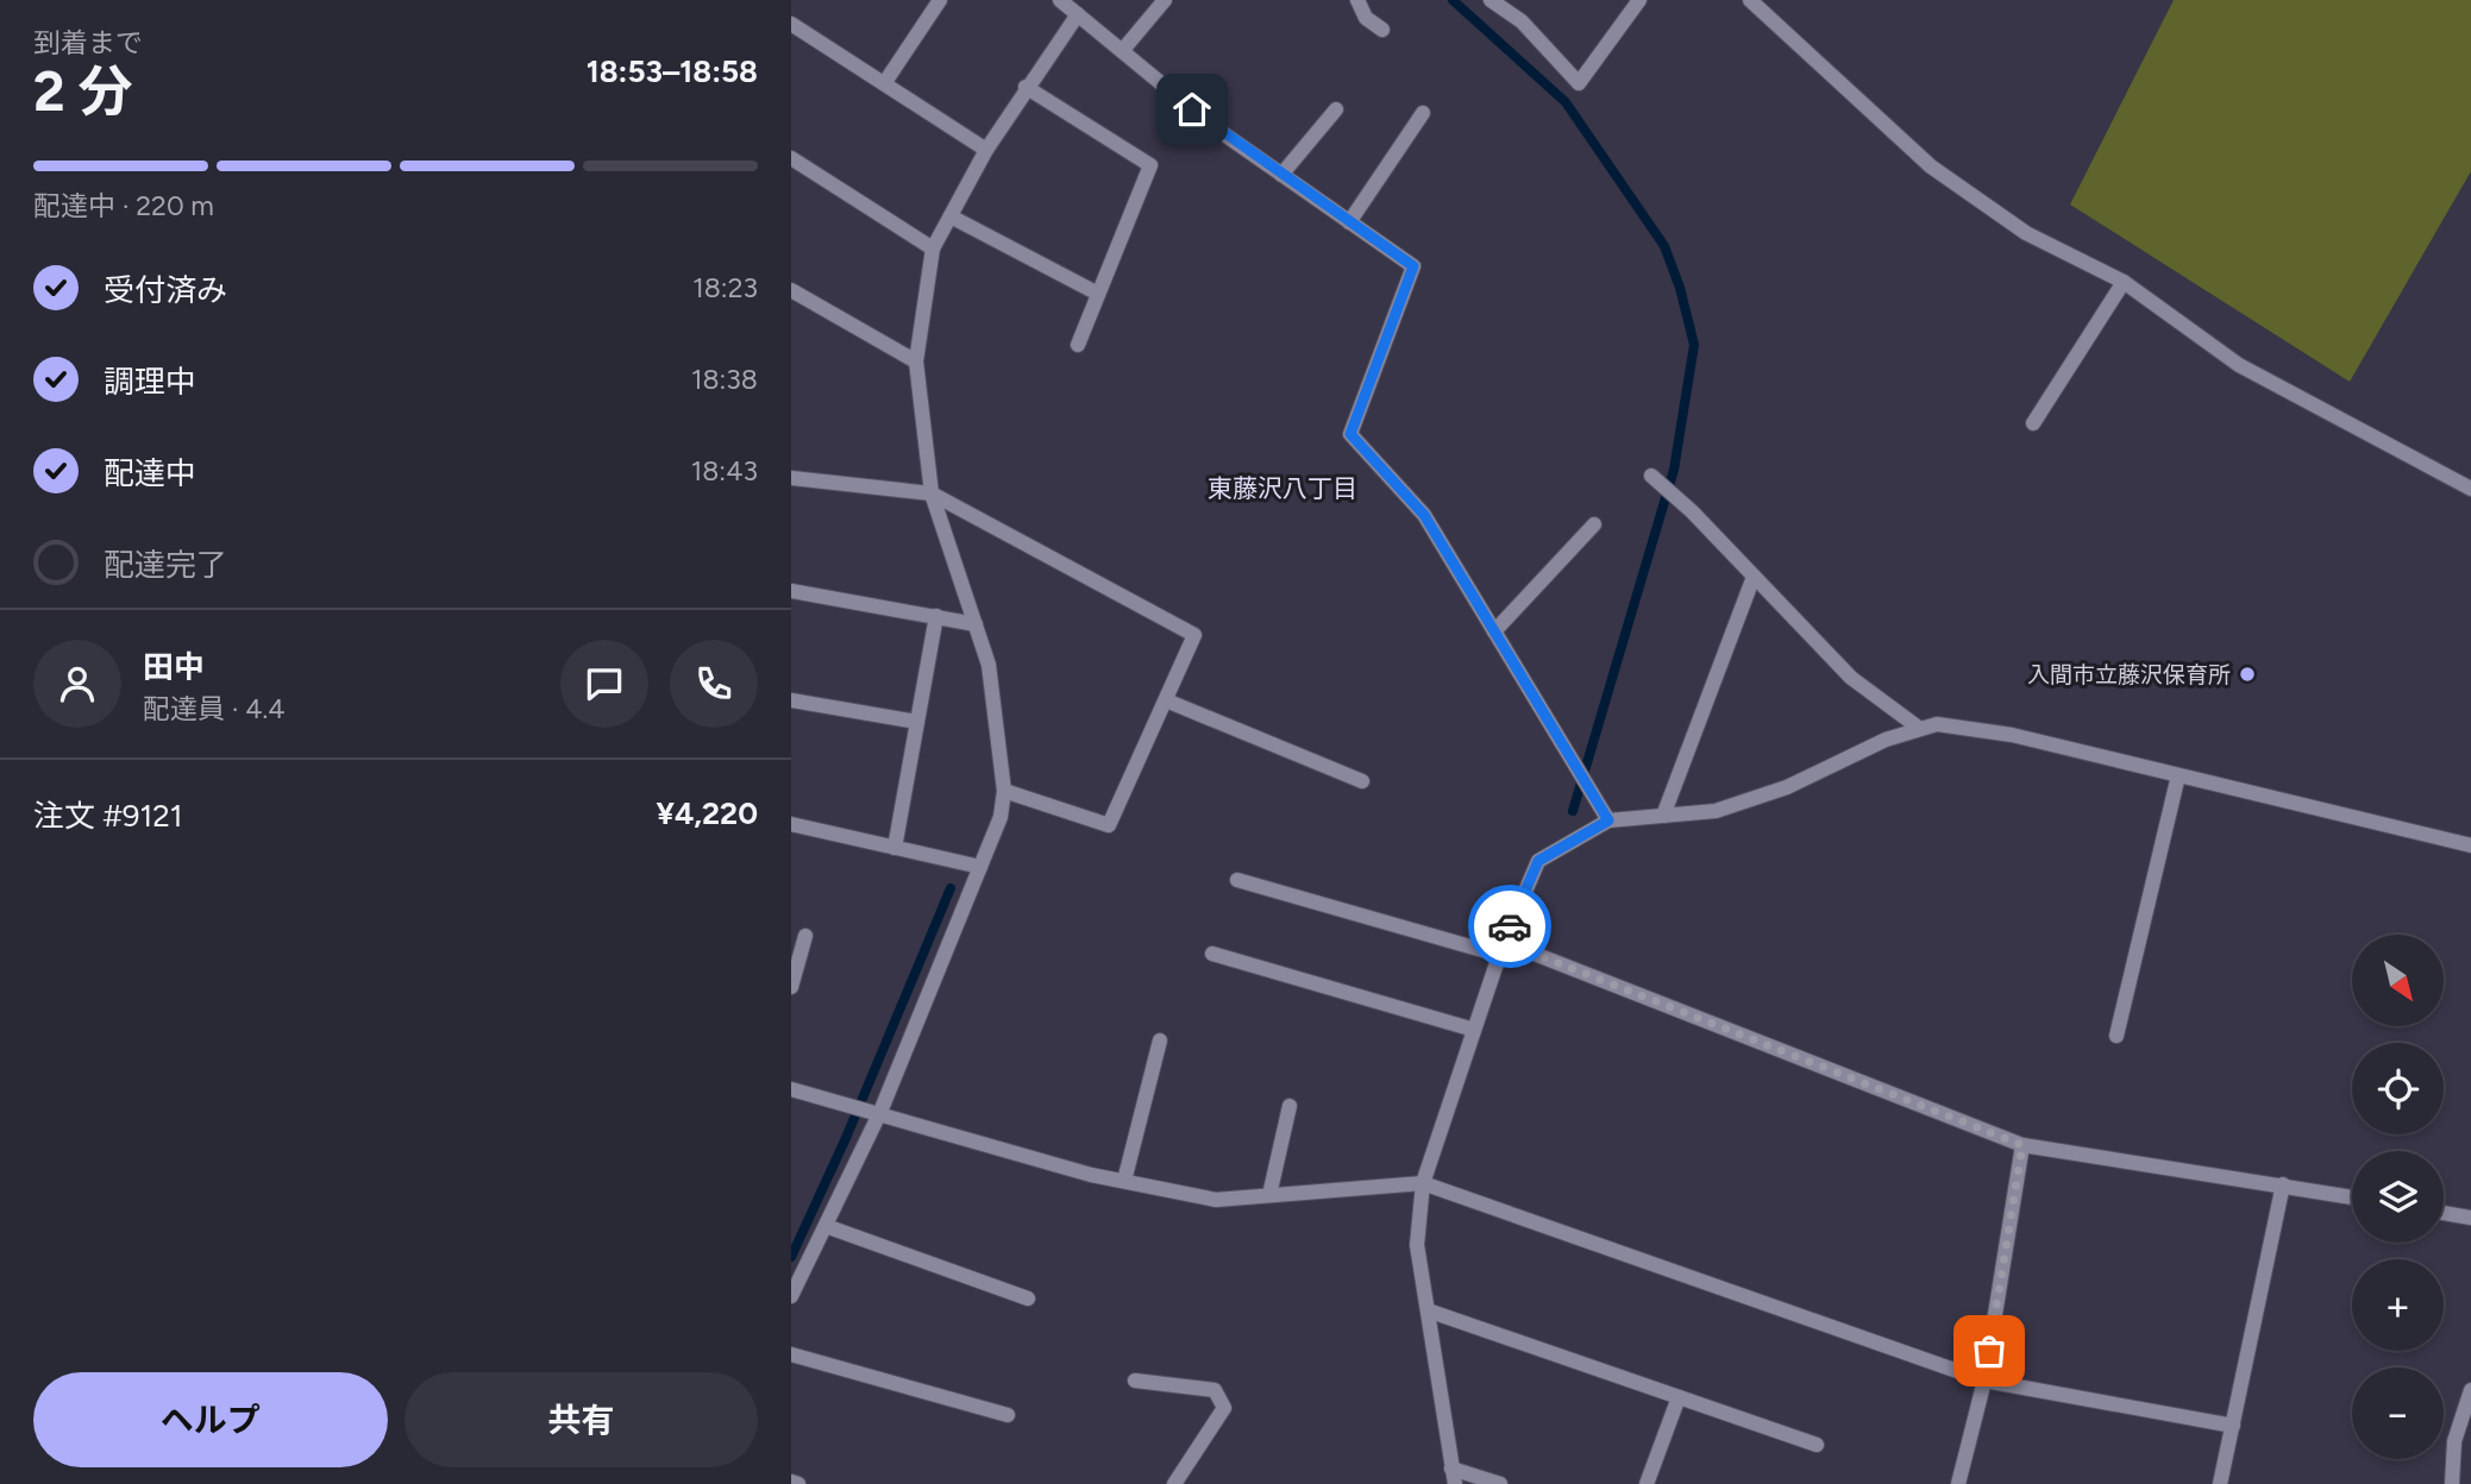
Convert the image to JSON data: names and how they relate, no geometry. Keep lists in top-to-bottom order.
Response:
{
  "districts": ["東藤沢八丁目"],
  "places": ["入間市立藤沢保育所"],
  "north": "bottom right",
  "page": {
    "heading": ["2 分", "到着まで", "18:53–18:58"],
    "panel": [
      "田中",
      "配達員 · 4.4",
      "注文 #9121",
      "¥4,220"
    ],
    "bar": "配達中 · 220 m",
    "list": [
      ["受付済み", "18:23"],
      ["調理中", "18:38"],
      ["配達中", "18:43"],
      "配達完了"
    ],
    "map_buttons": ["+", "−"],
    "buttons": ["ヘルプ", "共有"]
  }
}
